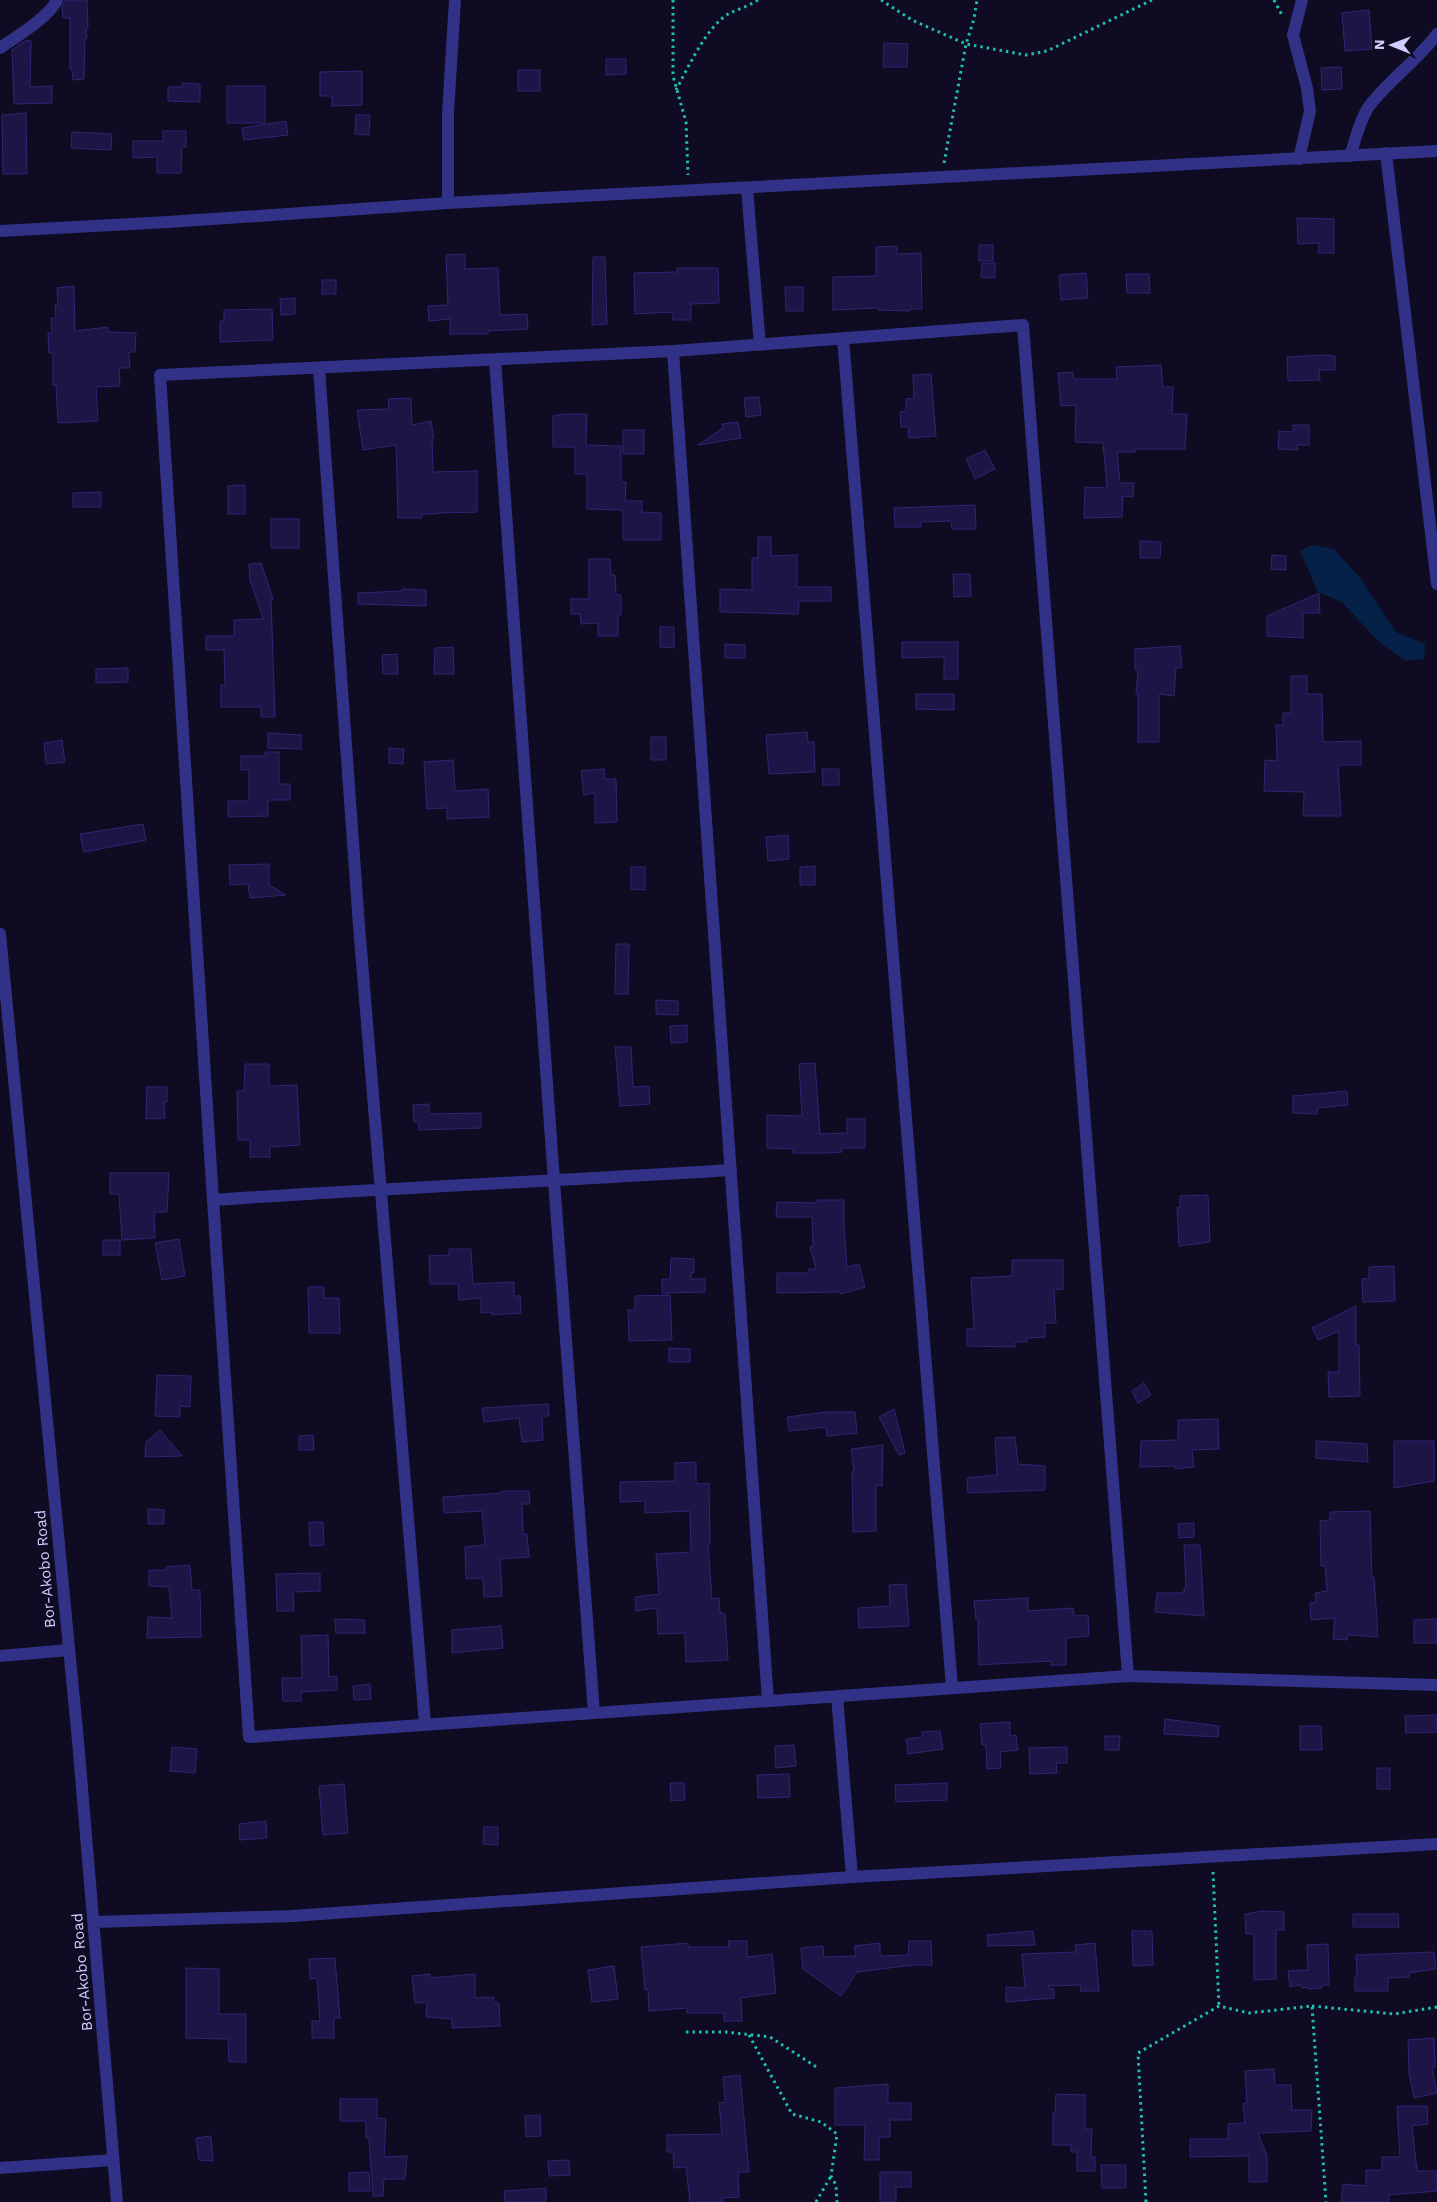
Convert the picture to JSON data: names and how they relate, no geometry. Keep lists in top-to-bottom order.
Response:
{
  "streets": {
    "street": ["Bor-Akobo Road"]
  },
  "north": "left"
}
